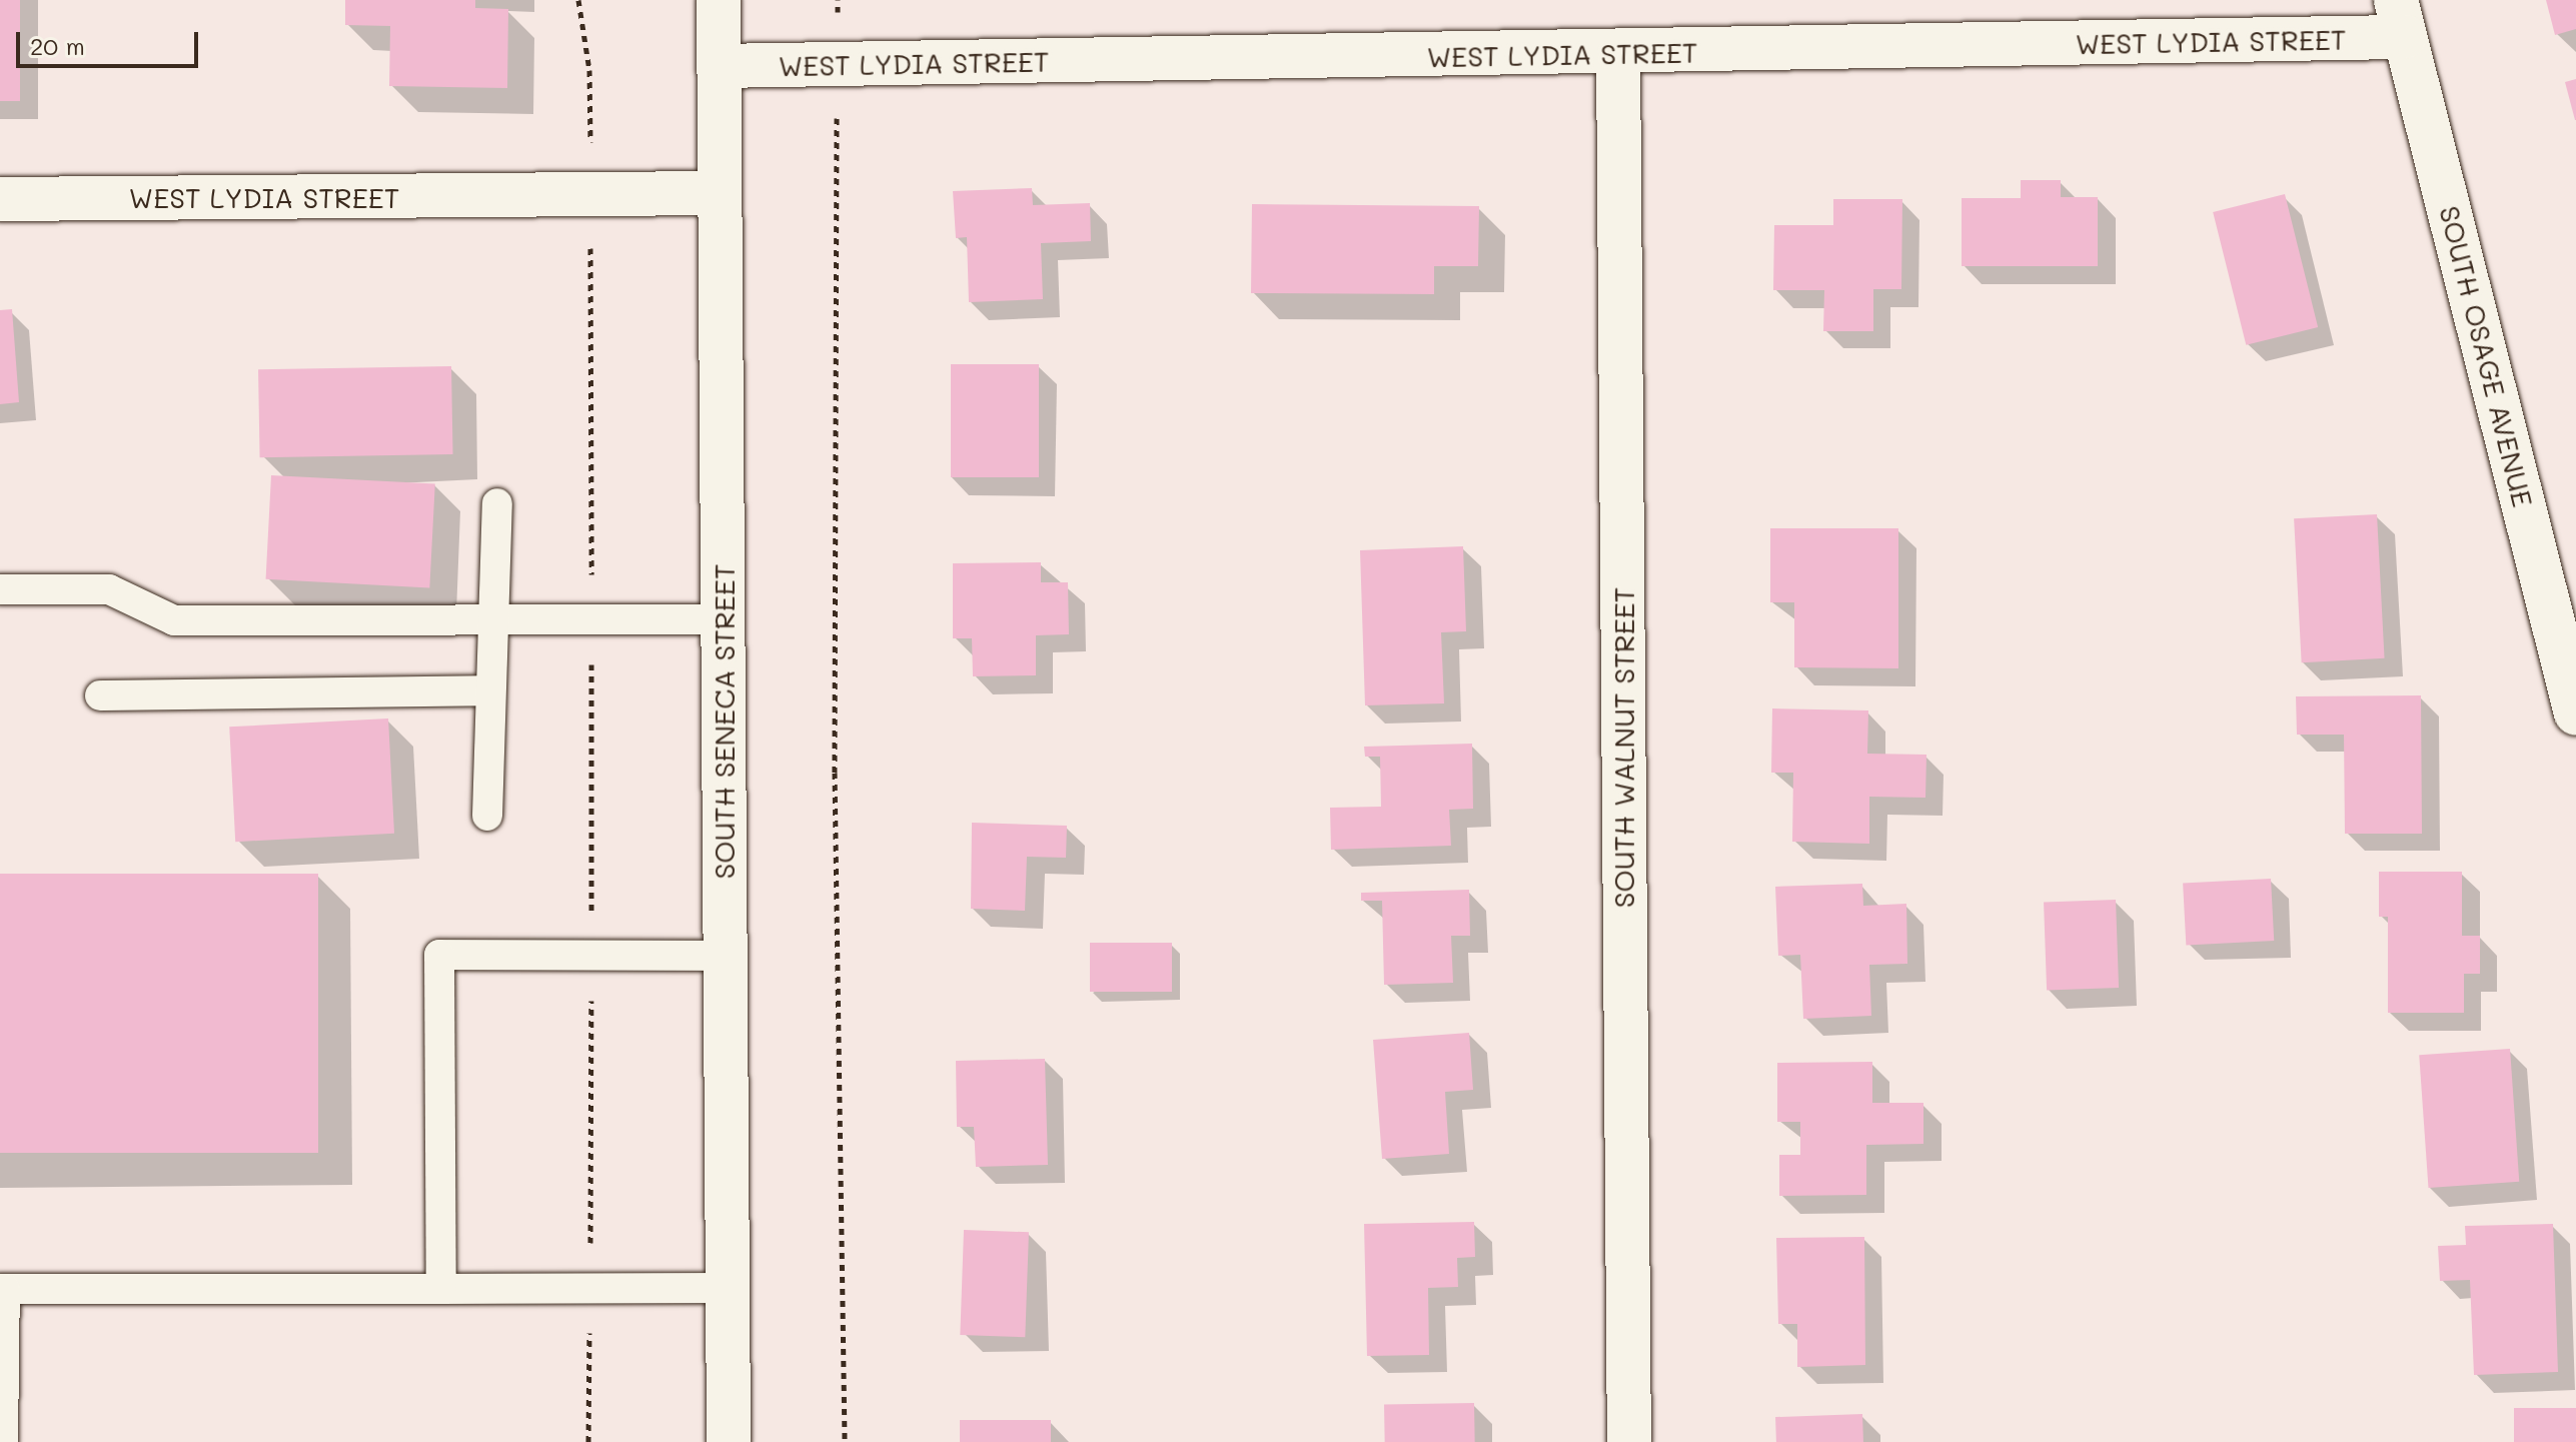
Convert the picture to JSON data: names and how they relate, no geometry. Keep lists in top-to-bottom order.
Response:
{
  "streets": {
    "street": [
      "WEST LYDIA STREET",
      "SOUTH OSAGE AVENUE",
      "SOUTH SENECA STREET",
      "SOUTH WALNUT STREET"
    ]
  },
  "crossings": [
    ["WEST LYDIA STREET", "SOUTH OSAGE AVENUE"],
    ["WEST LYDIA STREET", "SOUTH SENECA STREET"],
    ["WEST LYDIA STREET", "SOUTH WALNUT STREET"]
  ],
  "scale_bar": "20 m"
}
